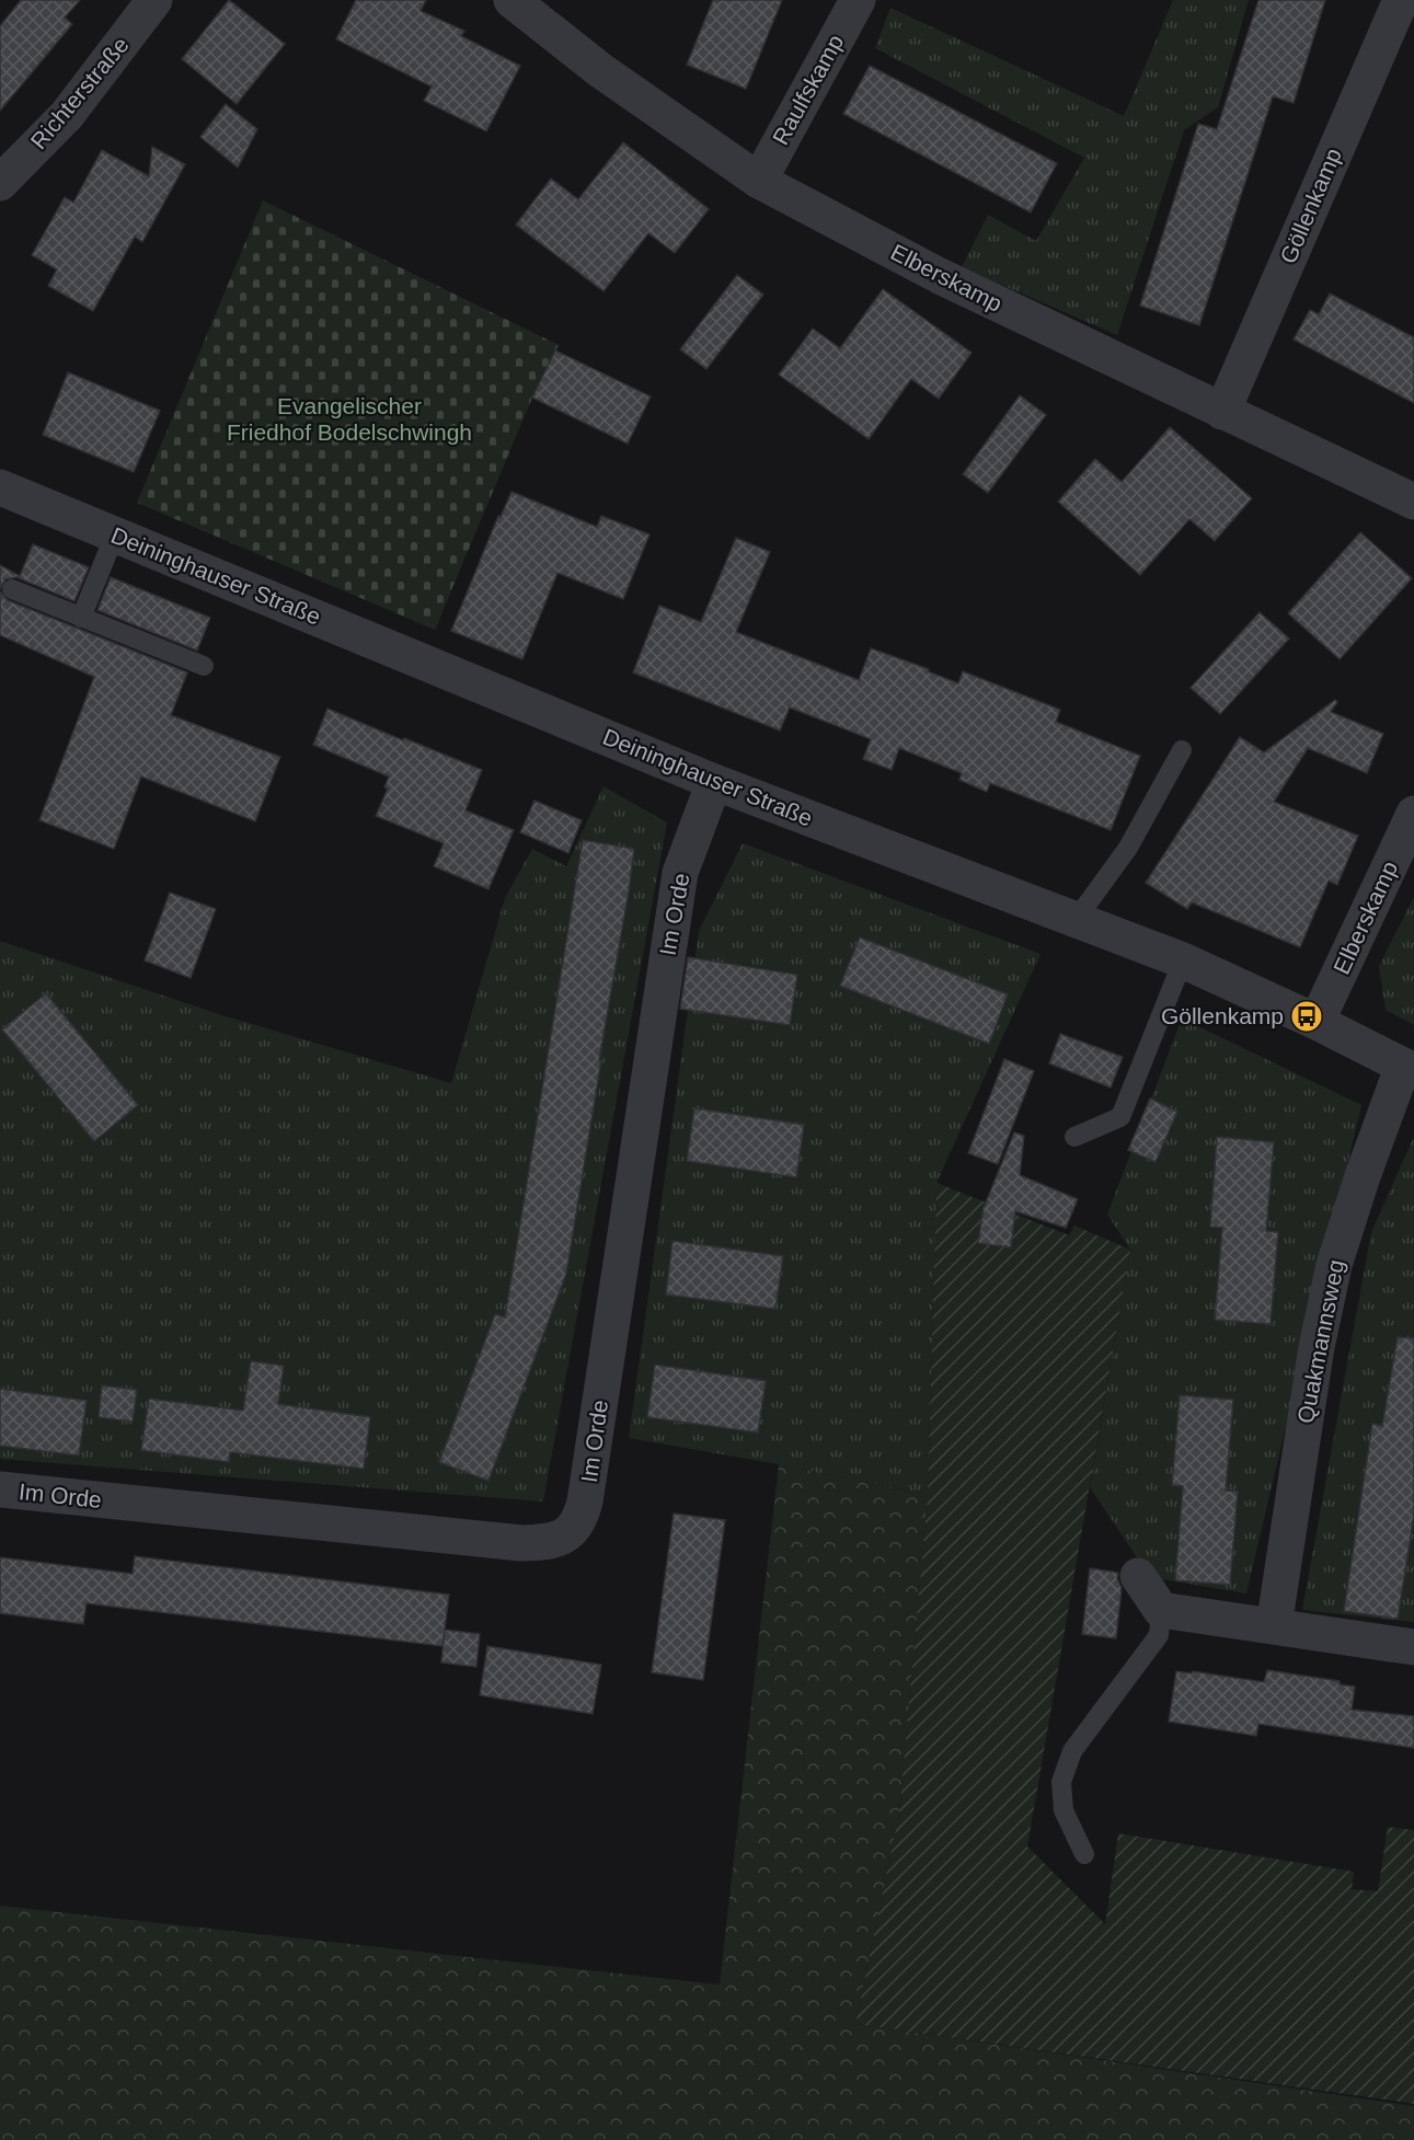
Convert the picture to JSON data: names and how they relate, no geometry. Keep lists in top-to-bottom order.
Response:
{
  "streets": {
    "street": [
      "Raulfskamp",
      "Richterstraße",
      "Göllenkamp",
      "Elberskamp",
      "Deininghauser Straße",
      "Im Orde",
      "Quakmannsweg"
    ]
  },
  "crossings": [
    ["Raulfskamp", "Elberskamp"],
    ["Göllenkamp", "Elberskamp"],
    ["Elberskamp", "Deininghauser Straße"],
    ["Deininghauser Straße", "Im Orde"],
    ["Deininghauser Straße", "Quakmannsweg"]
  ],
  "parks": ["Evangelischer Friedhof Bodelschwingh"],
  "places": {
    "bus stop": ["Göllenkamp"]
  }
}
